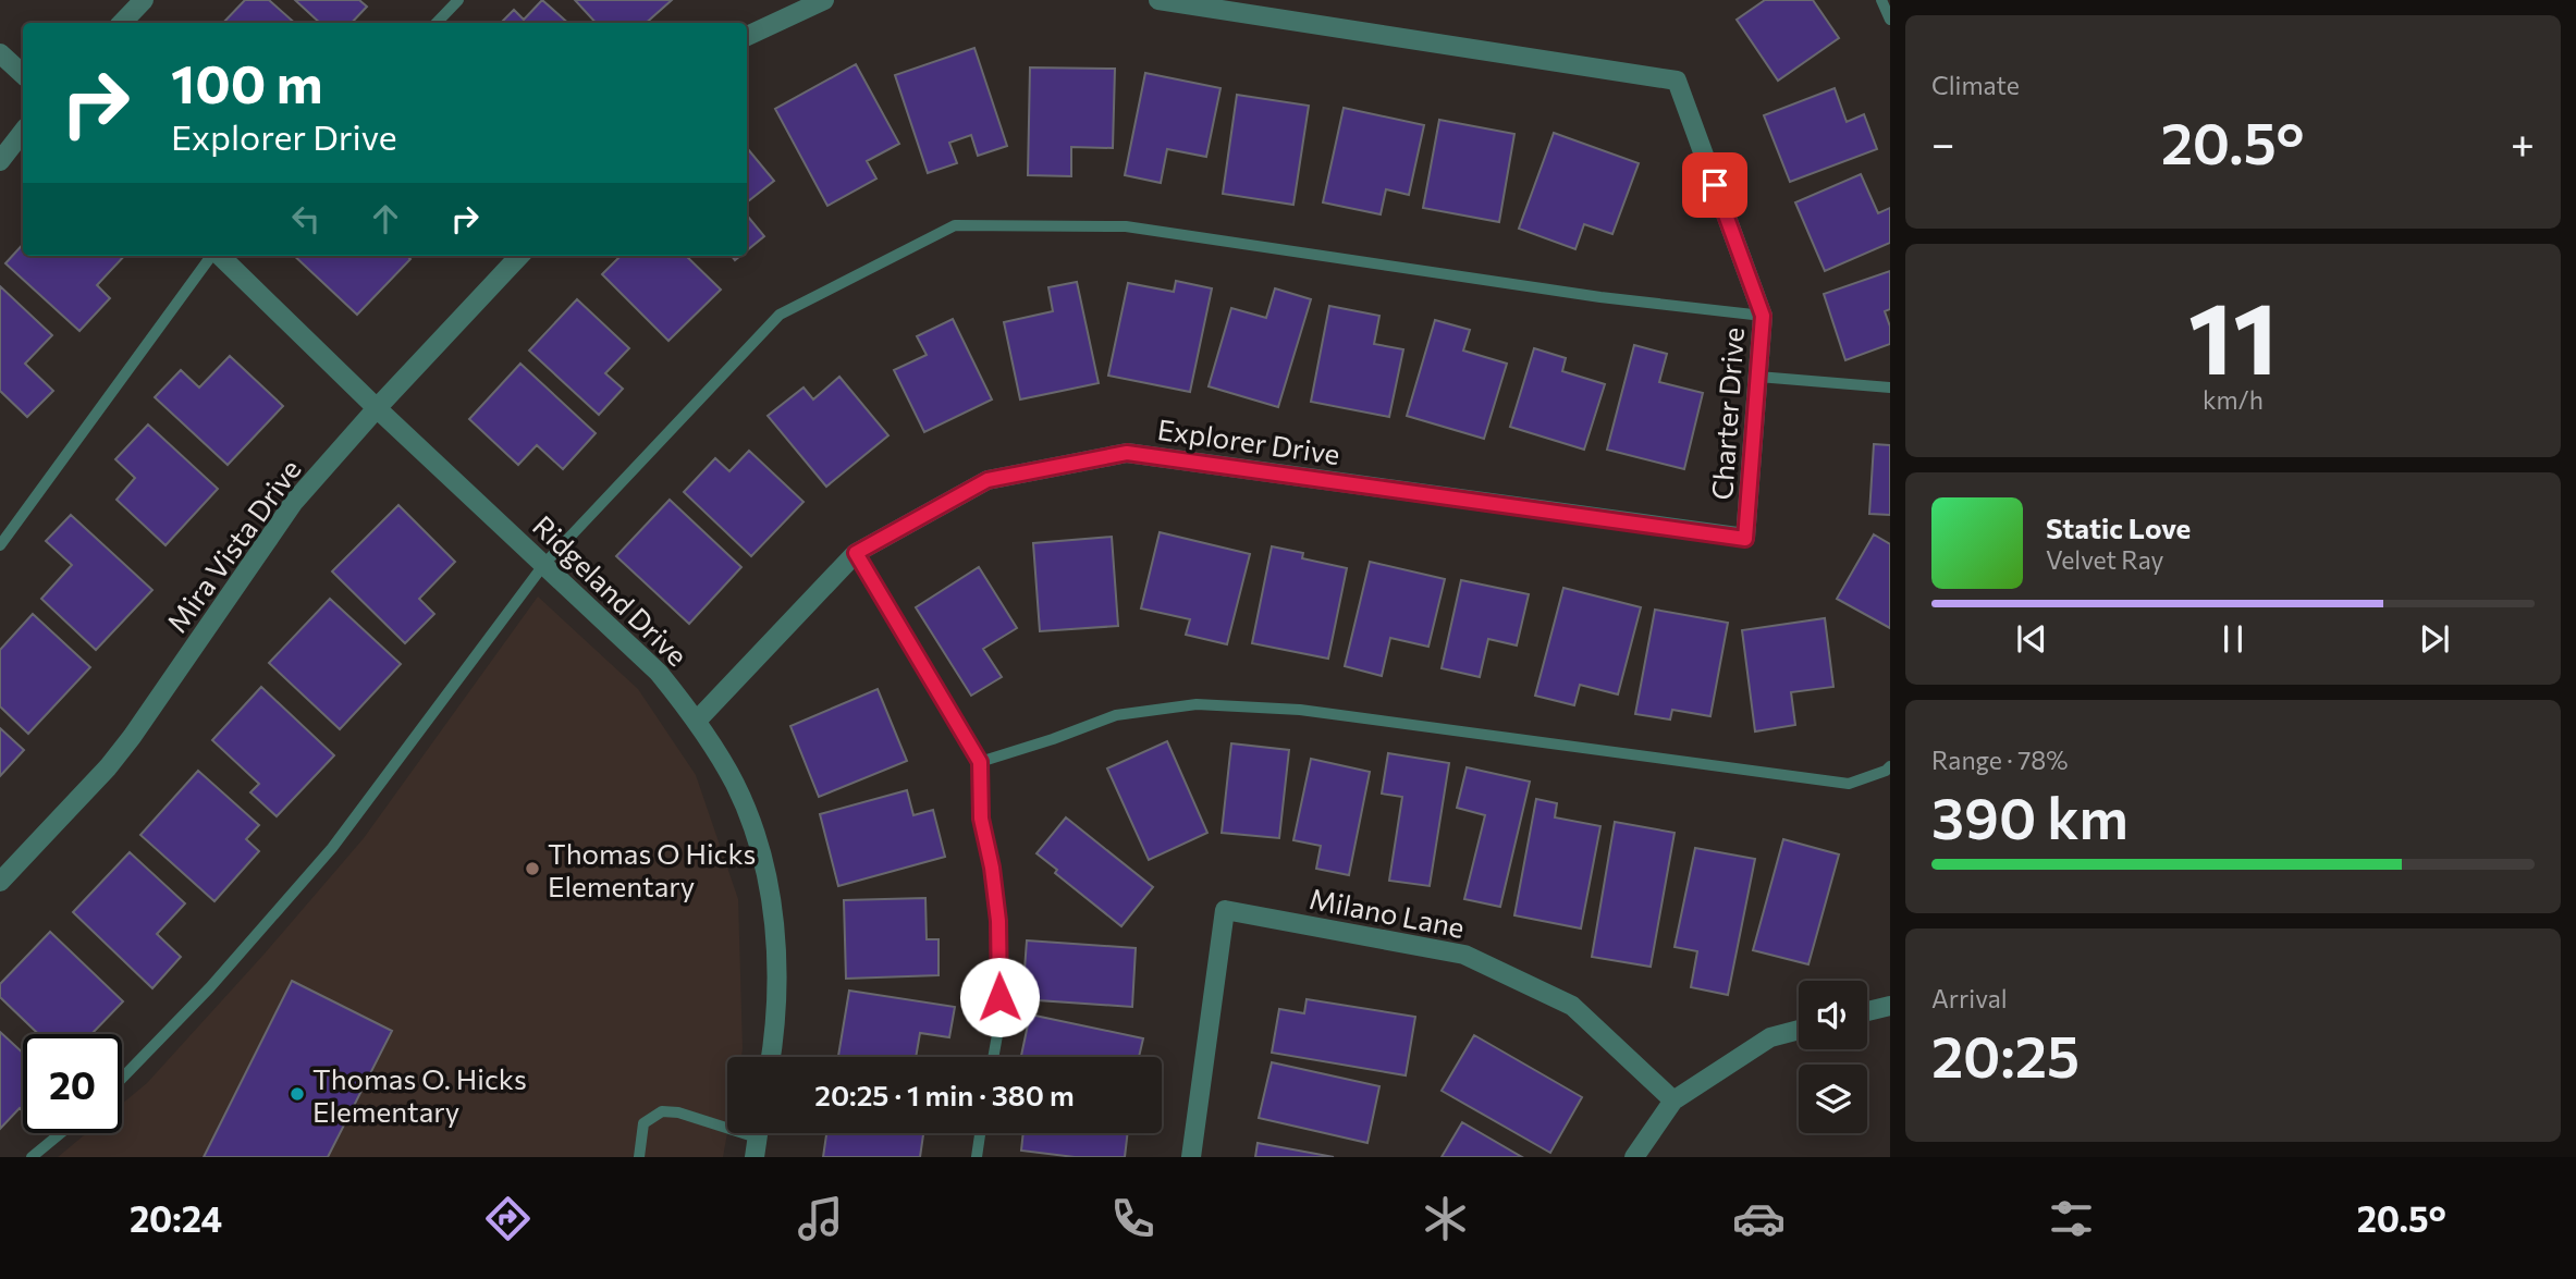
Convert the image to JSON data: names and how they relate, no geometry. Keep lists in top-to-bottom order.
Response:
{
  "streets": {
    "street": [
      "Charter Drive",
      "Explorer Drive",
      "Mira Vista Drive",
      "Ridgeland Drive",
      "Milano Lane"
    ]
  },
  "crossings": [
    ["Charter Drive", "Explorer Drive"],
    ["Explorer Drive", "Ridgeland Drive"],
    ["Mira Vista Drive", "Ridgeland Drive"]
  ],
  "places": ["Thomas O Hicks Elementary", "Thomas O. Hicks Elementary"],
  "page": {
    "tile": [
      "Climate",
      ["11", "km/h"],
      ["Range · 78%", "390 km"],
      ["Arrival", "20:25"]
    ],
    "turn": ["100 m", "Explorer Drive"],
    "heat": ["−", "20.5°", "+"],
    "song": ["Static Love", "Velvet Ray"],
    "limit": "20",
    "trip": "20:25 · 1 min · 380 m",
    "tabs": ["20:24", "20.5°"]
  }
}
